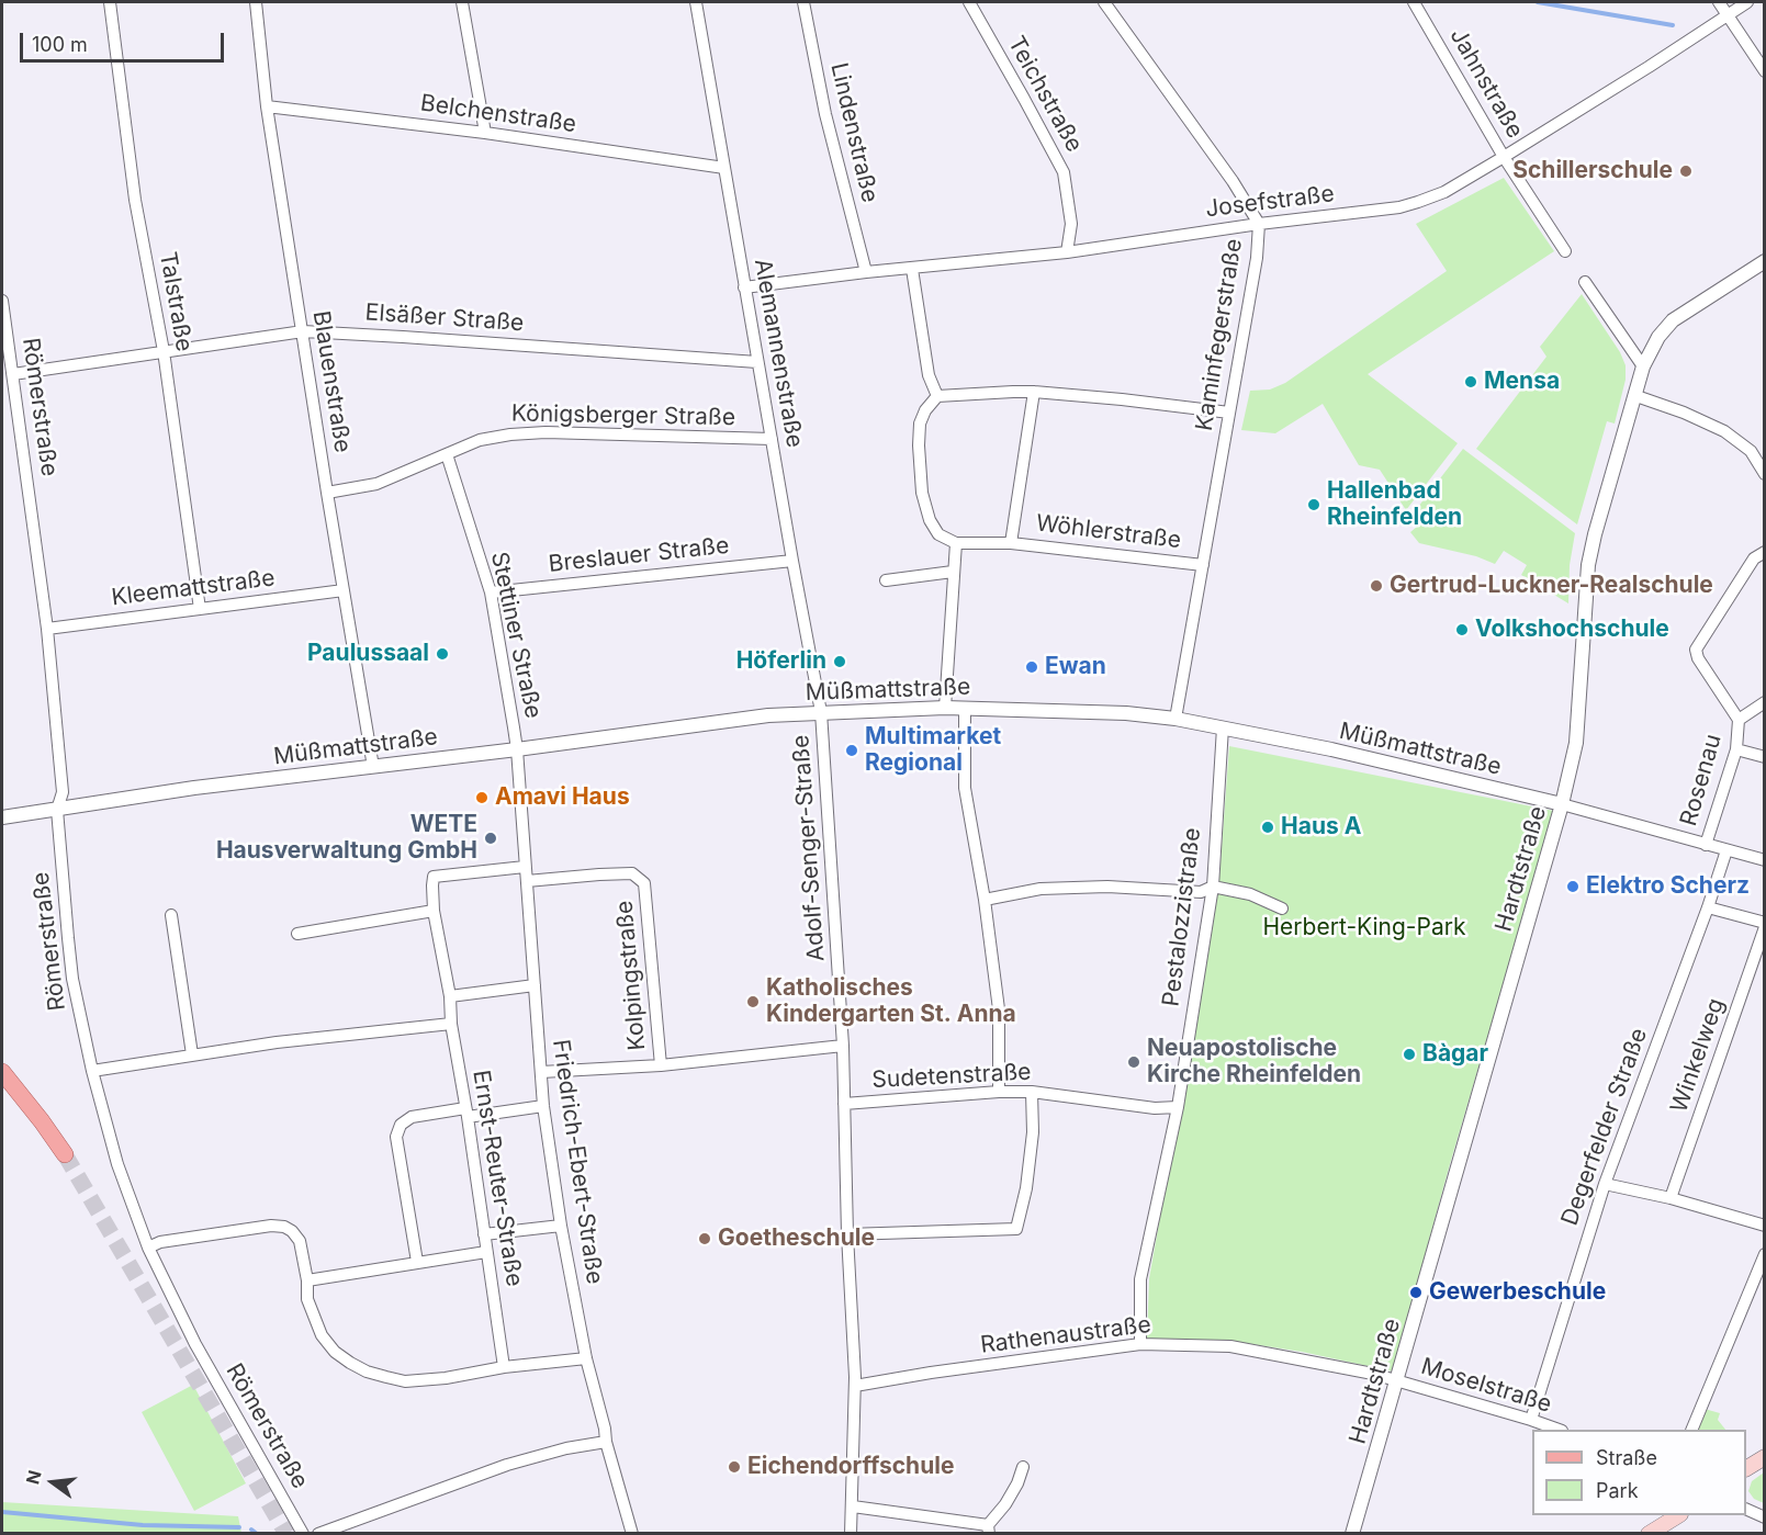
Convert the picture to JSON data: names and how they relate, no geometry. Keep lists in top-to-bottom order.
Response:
{
  "streets": {
    "street": [
      "Jahnstraße",
      "Teichstraße",
      "Belchenstraße",
      "Lindenstraße",
      "Josefstraße",
      "Talstraße",
      "Elsäßer Straße",
      "Kaminfegerstraße",
      "Alemannenstraße",
      "Blauenstraße",
      "Römerstraße",
      "Königsberger Straße",
      "Wöhlerstraße",
      "Breslauer Straße",
      "Kleemattstraße",
      "Stettiner Straße",
      "Müßmattstraße",
      "Rosenau",
      "Adolf-Senger-Straße",
      "Hardtstraße",
      "Pestalozzistraße",
      "Kolpingstraße",
      "Winkelweg",
      "Sudetenstraße",
      "Degerfelder Straße",
      "Friedrich-Ebert-Straße",
      "Ernst-Reuter-Straße",
      "Rathenaustraße",
      "Moselstraße"
    ]
  },
  "crossings": [
    ["Jahnstraße", "Josefstraße"],
    ["Teichstraße", "Josefstraße"],
    ["Belchenstraße", "Alemannenstraße"],
    ["Belchenstraße", "Blauenstraße"],
    ["Lindenstraße", "Josefstraße"],
    ["Josefstraße", "Kaminfegerstraße"],
    ["Josefstraße", "Alemannenstraße"],
    ["Talstraße", "Elsäßer Straße"],
    ["Talstraße", "Kleemattstraße"],
    ["Elsäßer Straße", "Alemannenstraße"],
    ["Elsäßer Straße", "Blauenstraße"],
    ["Elsäßer Straße", "Römerstraße"],
    ["Kaminfegerstraße", "Wöhlerstraße"],
    ["Kaminfegerstraße", "Müßmattstraße"],
    ["Alemannenstraße", "Königsberger Straße"],
    ["Alemannenstraße", "Breslauer Straße"],
    ["Alemannenstraße", "Müßmattstraße"],
    ["Alemannenstraße", "Adolf-Senger-Straße"],
    ["Blauenstraße", "Königsberger Straße"],
    ["Blauenstraße", "Kleemattstraße"],
    ["Blauenstraße", "Müßmattstraße"],
    ["Römerstraße", "Kleemattstraße"],
    ["Römerstraße", "Müßmattstraße"],
    ["Königsberger Straße", "Stettiner Straße"],
    ["Breslauer Straße", "Stettiner Straße"],
    ["Stettiner Straße", "Müßmattstraße"],
    ["Stettiner Straße", "Friedrich-Ebert-Straße"],
    ["Müßmattstraße", "Rosenau"],
    ["Müßmattstraße", "Adolf-Senger-Straße"],
    ["Müßmattstraße", "Hardtstraße"],
    ["Müßmattstraße", "Pestalozzistraße"],
    ["Müßmattstraße", "Degerfelder Straße"],
    ["Müßmattstraße", "Friedrich-Ebert-Straße"],
    ["Adolf-Senger-Straße", "Sudetenstraße"],
    ["Adolf-Senger-Straße", "Rathenaustraße"],
    ["Hardtstraße", "Rathenaustraße"],
    ["Hardtstraße", "Moselstraße"],
    ["Pestalozzistraße", "Sudetenstraße"],
    ["Pestalozzistraße", "Rathenaustraße"],
    ["Kolpingstraße", "Friedrich-Ebert-Straße"],
    ["Winkelweg", "Degerfelder Straße"],
    ["Degerfelder Straße", "Moselstraße"],
    ["Friedrich-Ebert-Straße", "Ernst-Reuter-Straße"],
    ["Rathenaustraße", "Moselstraße"]
  ],
  "parks": ["Herbert-King-Park"],
  "places": [
    "Schillerschule",
    "Mensa",
    "Hallenbad Rheinfelden",
    "Gertrud-Luckner-Realschule",
    "Volkshochschule",
    "Paulussaal",
    "Höferlin",
    "Ewan",
    "Multimarket Regional",
    "Amavi Haus",
    "Haus A",
    "WETE Hausverwaltung GmbH",
    "Elektro Scherz",
    "Katholisches Kindergarten St. Anna",
    "Bàgar",
    "Neuapostolische Kirche Rheinfelden",
    "Goetheschule",
    "Gewerbeschule",
    "Eichendorffschule"
  ],
  "legend": ["Straße", "Park"],
  "scale_bar": "100 m",
  "north": "left"
}
